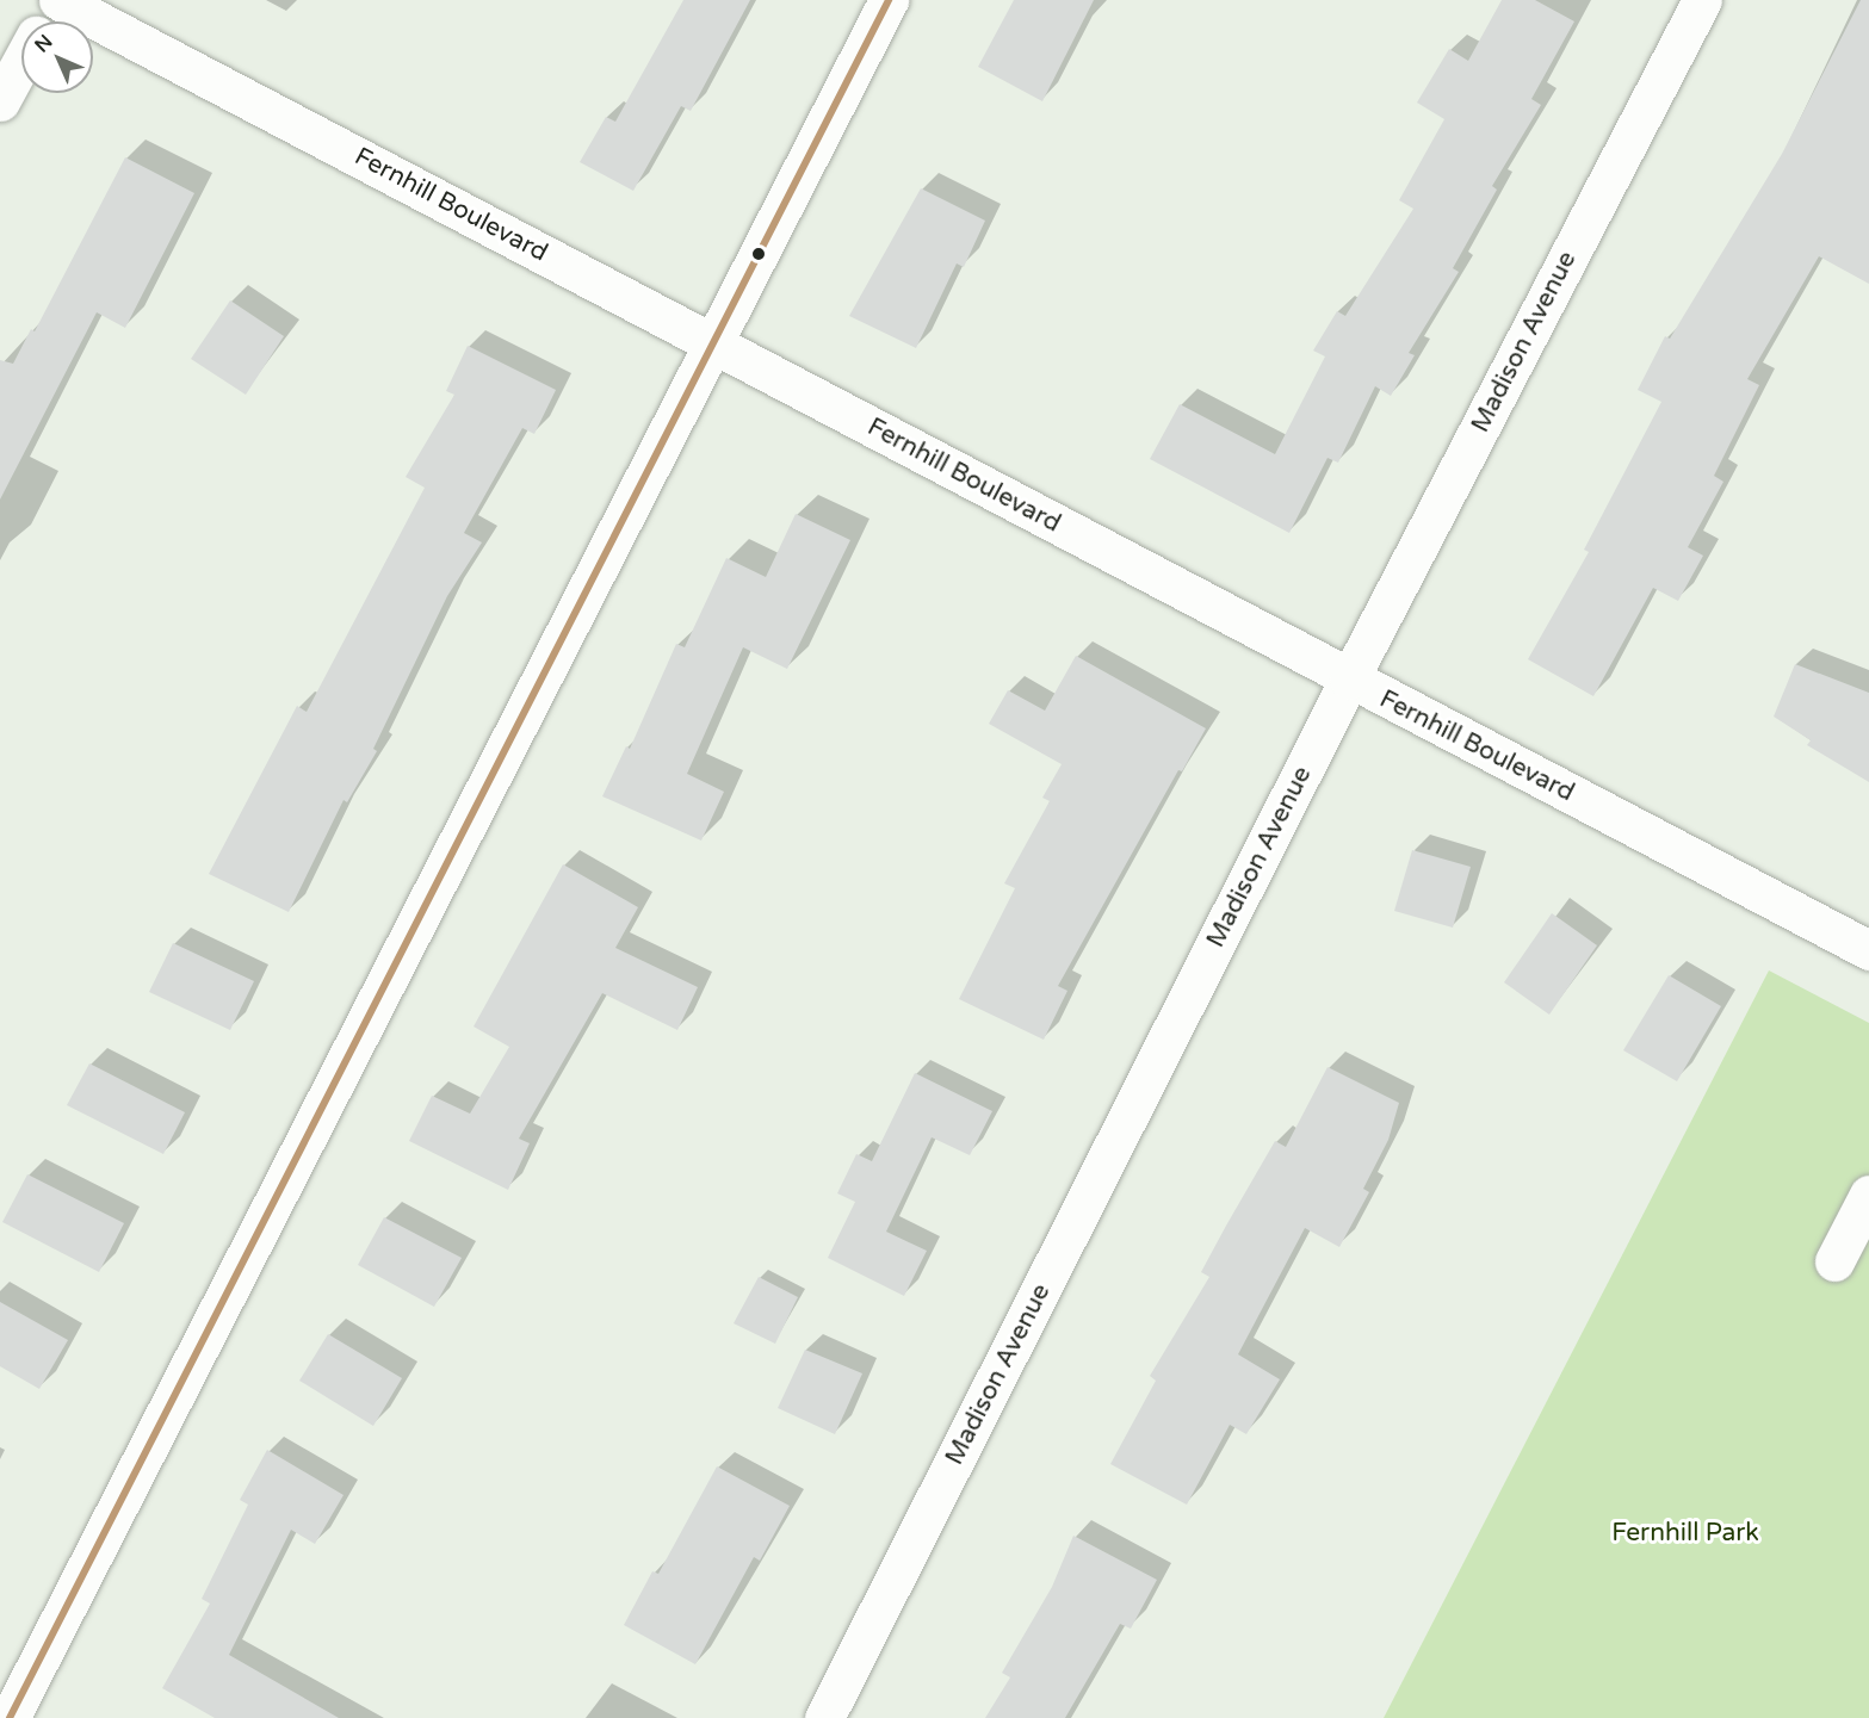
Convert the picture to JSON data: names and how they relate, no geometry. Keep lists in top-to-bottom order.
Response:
{
  "streets": {
    "street": ["Fernhill Boulevard", "Madison Avenue"]
  },
  "crossings": [
    ["Fernhill Boulevard", "Madison Avenue"]
  ],
  "parks": ["Fernhill Park"],
  "north": "top left"
}
